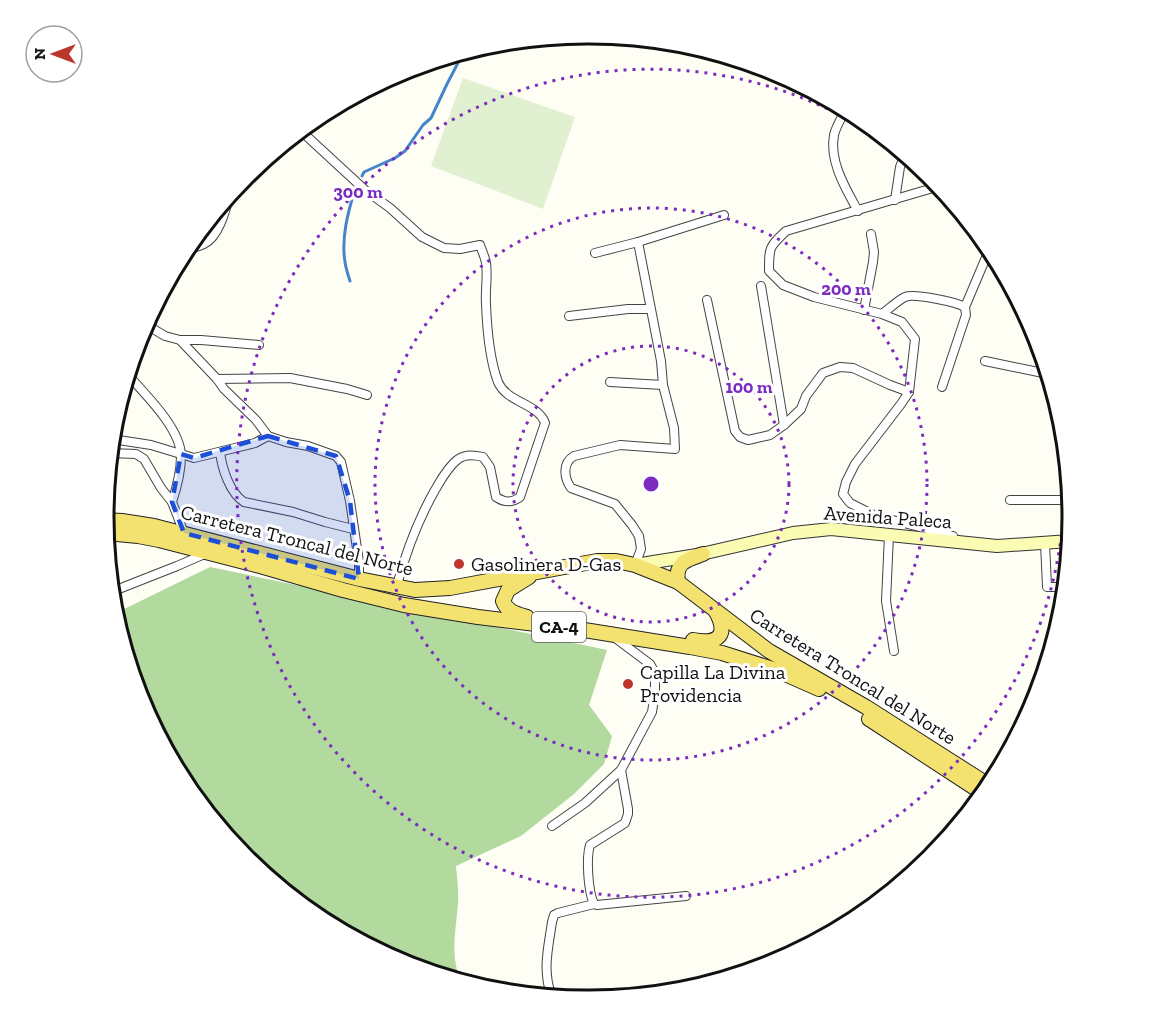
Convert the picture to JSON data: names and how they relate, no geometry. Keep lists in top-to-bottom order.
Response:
{
  "streets": {
    "main road": ["Avenida Paleca", "Carretera Troncal del Norte", "CA-4"]
  },
  "crossings": [
    ["Avenida Paleca", "Carretera Troncal del Norte"]
  ],
  "places": ["Gasolinera D-Gas", "Capilla La Divina Providencia"],
  "north": "left",
  "rings": ["300 m", "200 m", "100 m"]
}
